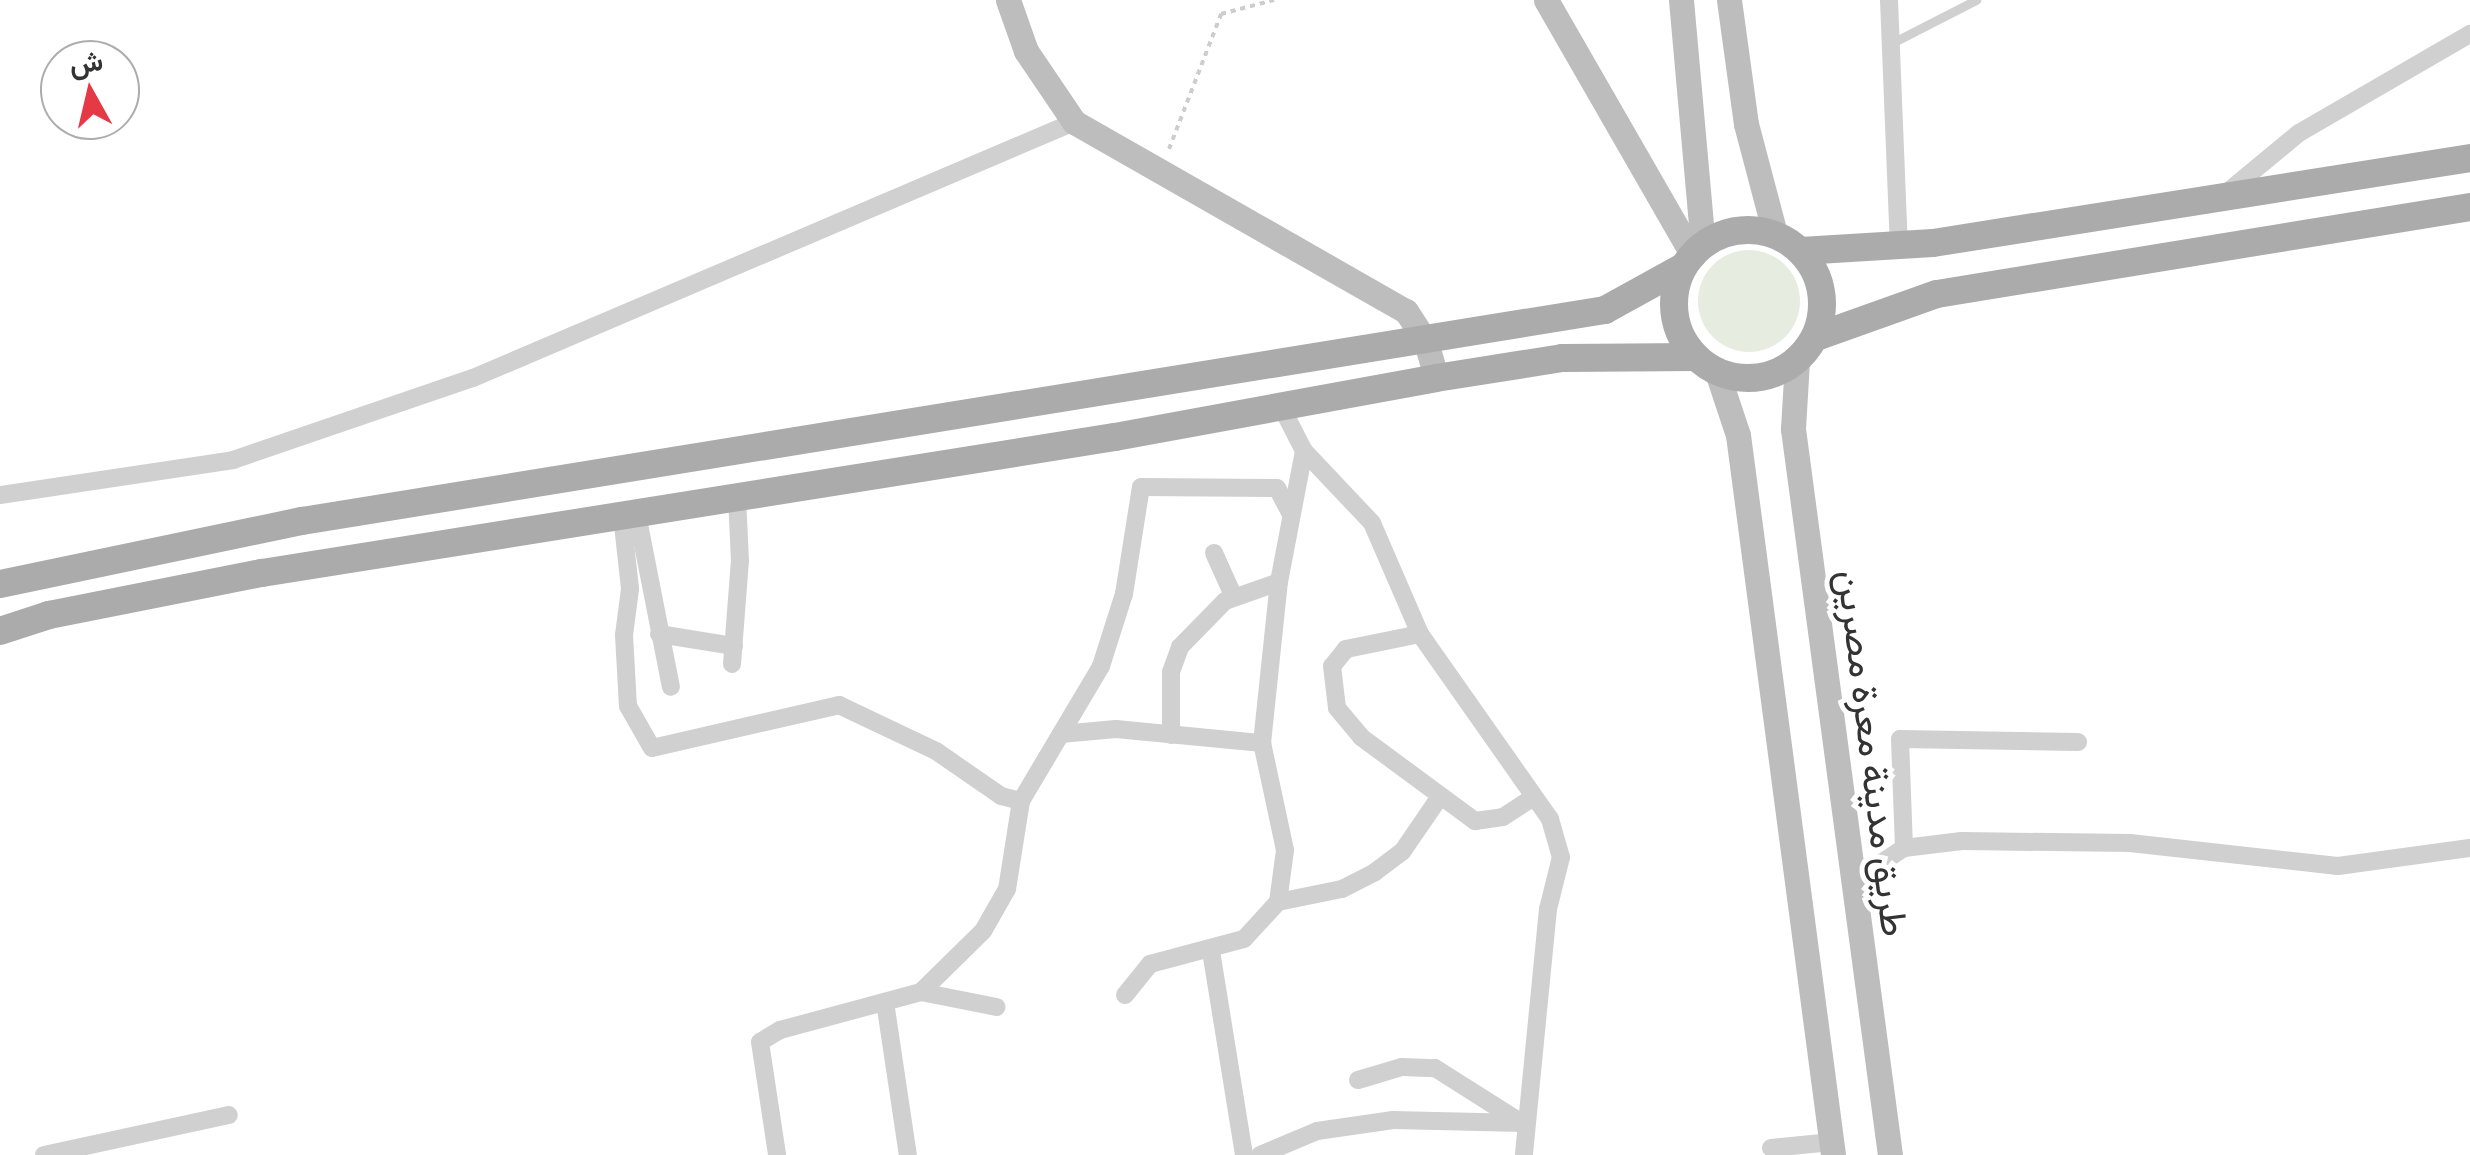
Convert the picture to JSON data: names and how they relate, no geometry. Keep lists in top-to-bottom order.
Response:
{
  "streets": {
    "main road": ["طريق مدينة معرة مصرين"]
  },
  "north": "top"
}
